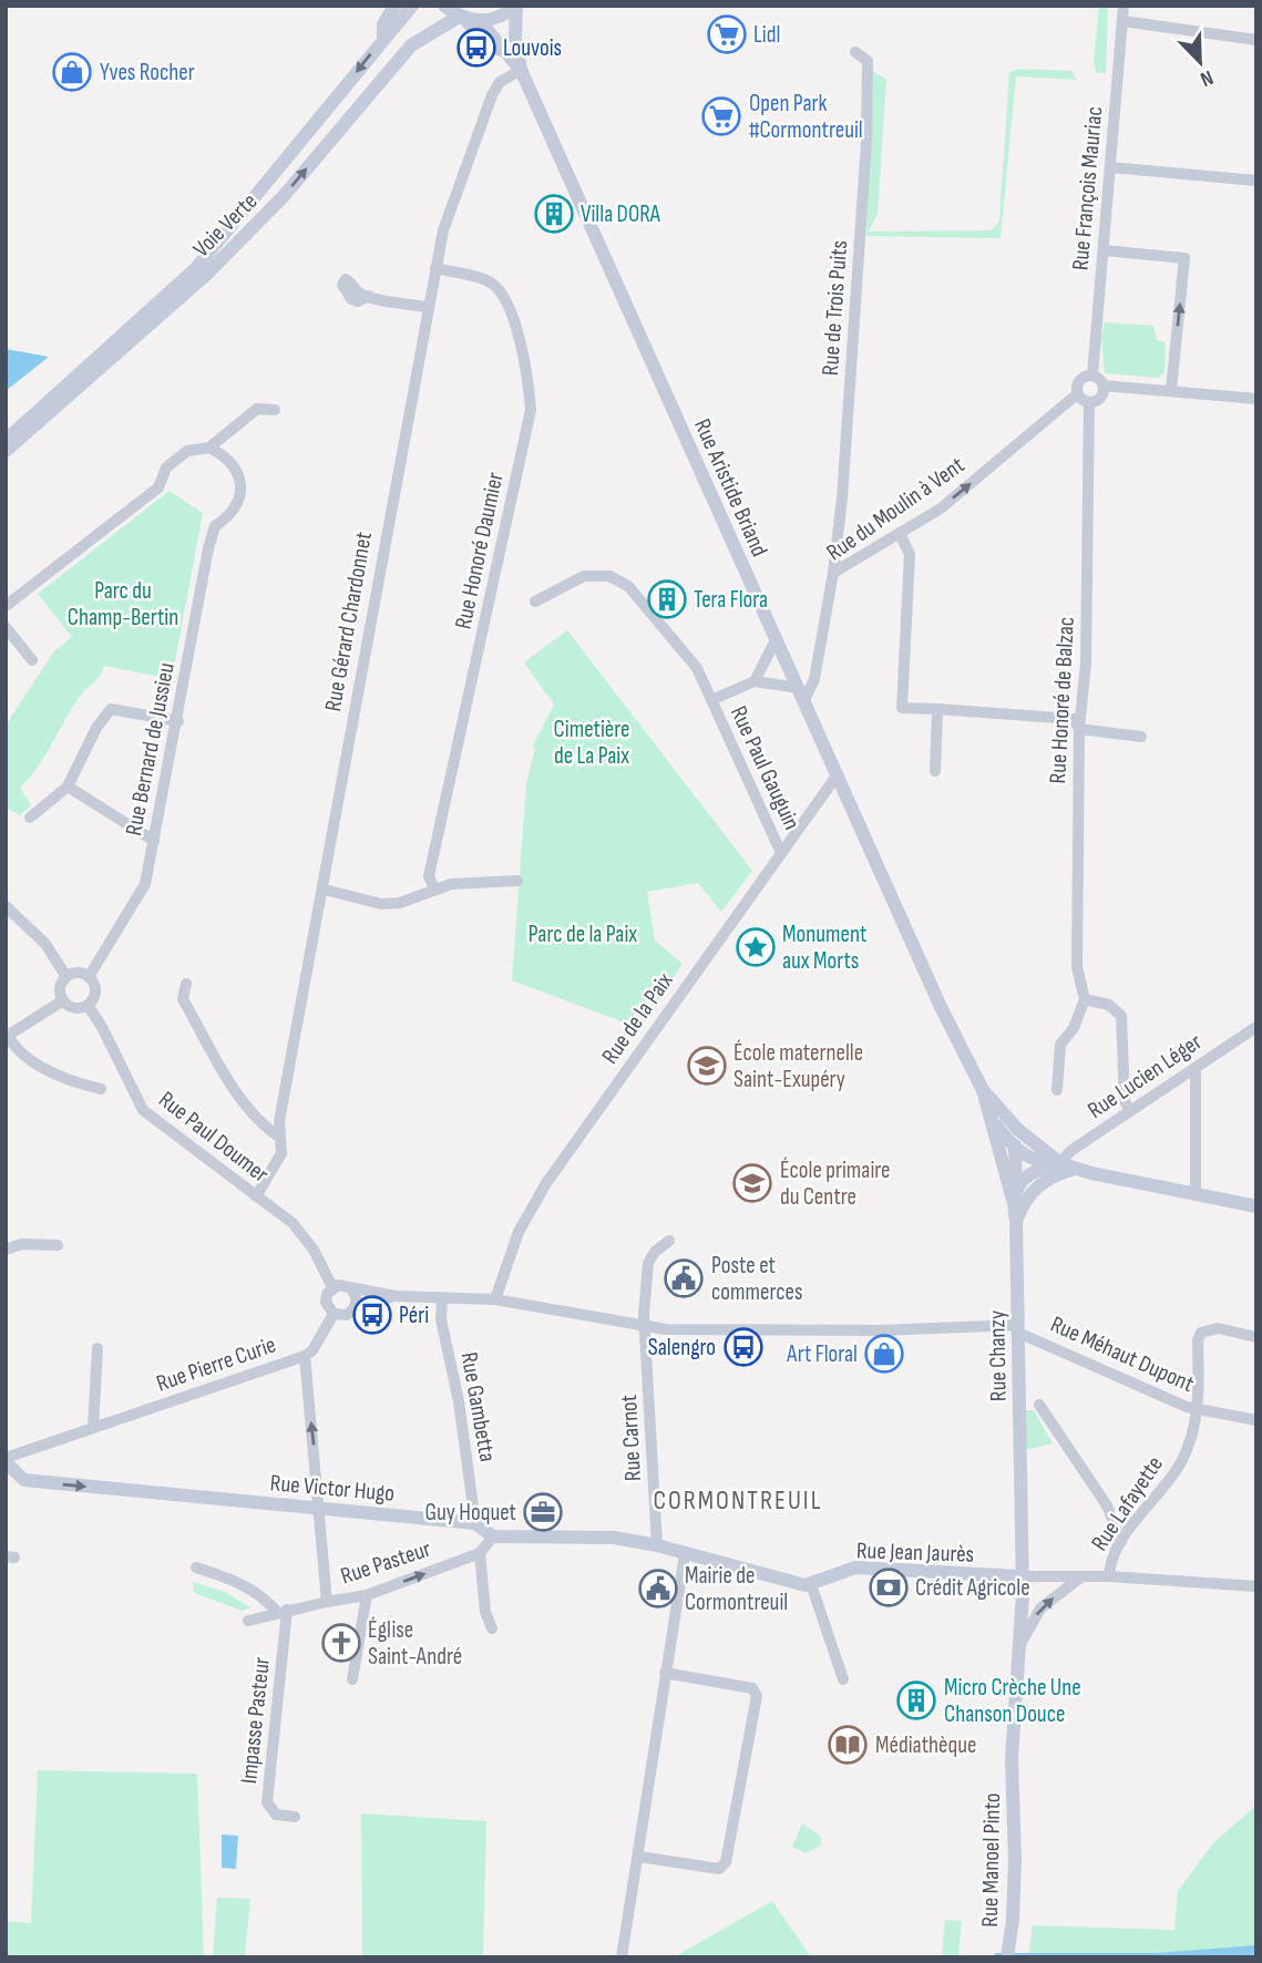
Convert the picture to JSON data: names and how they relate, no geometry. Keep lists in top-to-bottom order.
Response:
{
  "streets": {
    "main road": [
      "Voie Verte",
      "Rue Aristide Briand",
      "Rue Chanzy",
      "Rue Victor Hugo",
      "Rue Jean Jaurès",
      "Rue Manoel Pinto"
    ],
    "street": [
      "Rue François Mauriac",
      "Rue de Trois Puits",
      "Rue du Moulin à Vent",
      "Rue Honoré Daumier",
      "Rue Gérard Chardonnet",
      "Rue Honoré de Balzac",
      "Rue Bernard de Jussieu",
      "Rue Paul Gauguin",
      "Rue de la Paix",
      "Rue Lucien Léger",
      "Rue Paul Doumer",
      "Rue Méhaut Dupont",
      "Rue Pierre Curie",
      "Rue Gambetta",
      "Rue Carnot",
      "Rue Lafayette",
      "Rue Pasteur",
      "Impasse Pasteur"
    ]
  },
  "crossings": [
    ["Rue François Mauriac", "Rue du Moulin à Vent"],
    ["Rue François Mauriac", "Rue Honoré de Balzac"],
    ["Rue de Trois Puits", "Rue du Moulin à Vent"],
    ["Rue Aristide Briand", "Rue du Moulin à Vent"],
    ["Rue Aristide Briand", "Rue Gérard Chardonnet"],
    ["Rue Aristide Briand", "Rue Paul Gauguin"],
    ["Rue Aristide Briand", "Rue de la Paix"],
    ["Rue du Moulin à Vent", "Rue Honoré de Balzac"],
    ["Rue du Moulin à Vent", "Rue Paul Gauguin"],
    ["Rue Honoré Daumier", "Rue Gérard Chardonnet"],
    ["Rue Gérard Chardonnet", "Rue Paul Doumer"],
    ["Rue Bernard de Jussieu", "Rue Paul Doumer"],
    ["Rue Paul Gauguin", "Rue de la Paix"],
    ["Rue Paul Doumer", "Rue Pierre Curie"],
    ["Rue Méhaut Dupont", "Rue Chanzy"],
    ["Rue Méhaut Dupont", "Rue Lafayette"],
    ["Rue Chanzy", "Rue Jean Jaurès"],
    ["Rue Chanzy", "Rue Manoel Pinto"],
    ["Rue Pierre Curie", "Rue Victor Hugo"],
    ["Rue Pierre Curie", "Rue Pasteur"],
    ["Rue Gambetta", "Rue Victor Hugo"],
    ["Rue Victor Hugo", "Rue Pasteur"],
    ["Rue Jean Jaurès", "Rue Manoel Pinto"],
    ["Rue Pasteur", "Impasse Pasteur"]
  ],
  "one_way": ["Rue du Moulin à Vent", "Rue Victor Hugo"],
  "districts": ["CORMONTREUIL"],
  "parks": ["Parc du Champ-Bertin", "Cimetière de La Paix", "Parc de la Paix"],
  "places": {
    "supermarket": ["Lidl", "Open Park #Cormontreuil"],
    "bus stop": ["Louvois", "Péri", "Salengro"],
    "shop": ["Yves Rocher", "Art Floral"],
    "building": ["Villa DORA", "Tera Flora", "Micro Crèche Une Chanson Douce"],
    "place": ["Monument aux Morts"],
    "school or university": ["École maternelle Saint-Exupéry", "École primaire du Centre"],
    "public building": ["Poste et commerces", "Mairie de Cormontreuil"],
    "office": ["Guy Hoquet"],
    "bank": ["Crédit Agricole"],
    "church": ["Église Saint-André"],
    "library": ["Médiathèque"]
  },
  "north": "bottom right"
}
